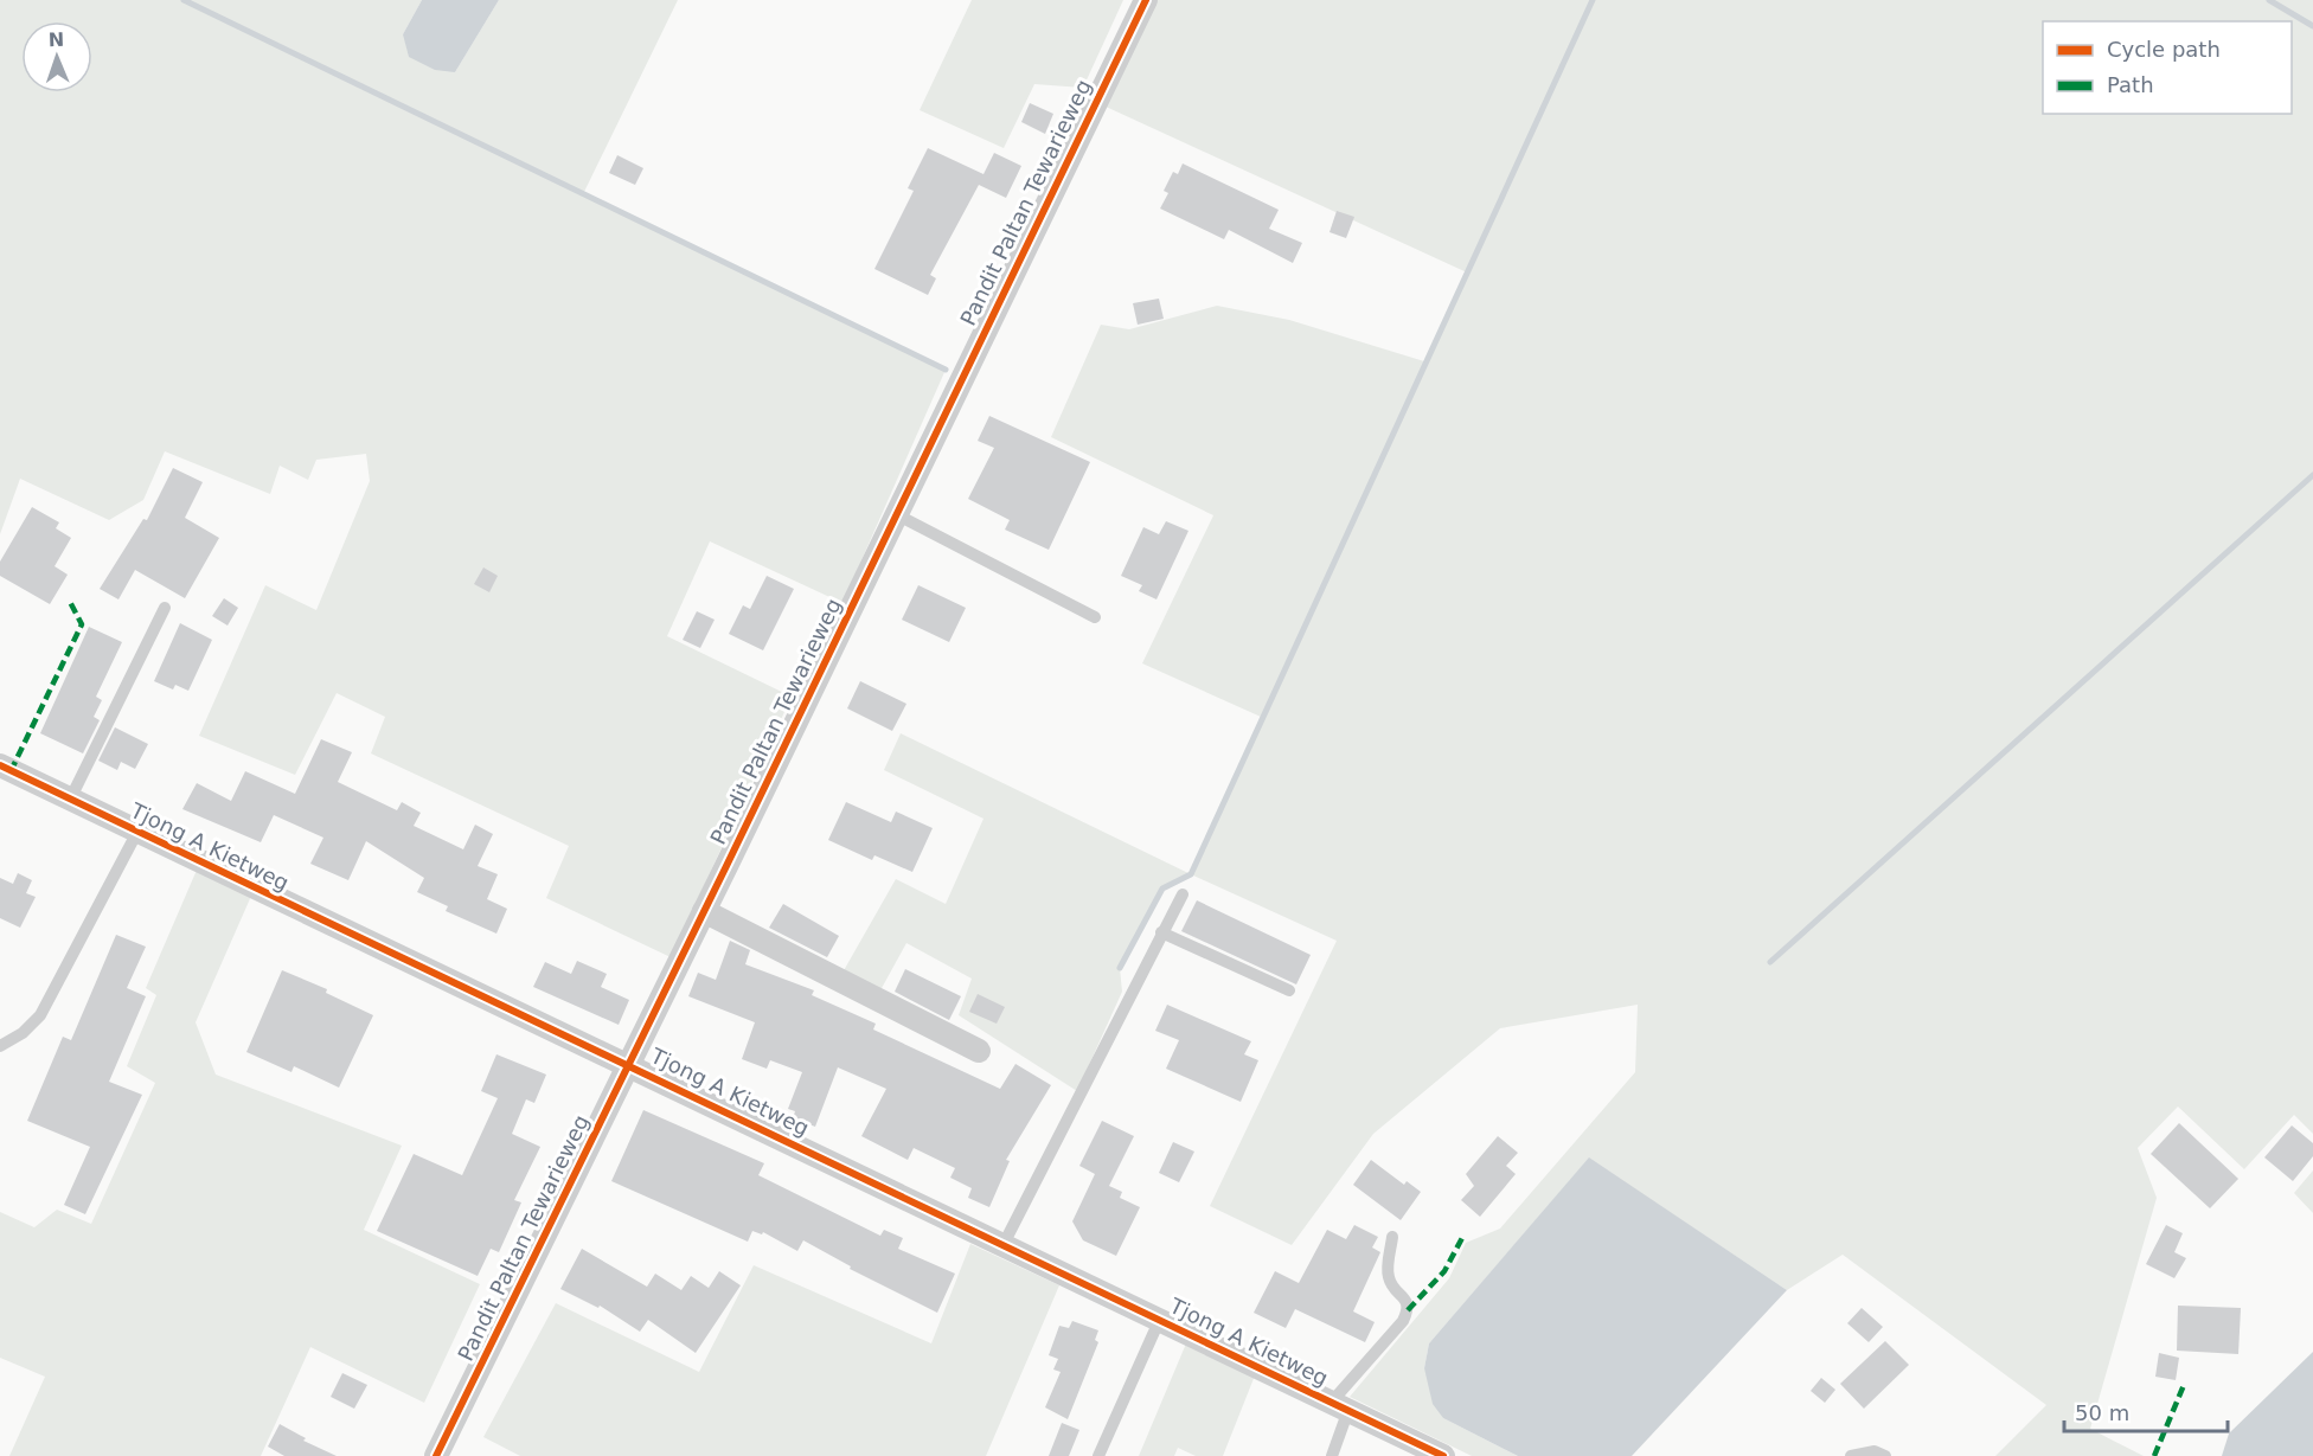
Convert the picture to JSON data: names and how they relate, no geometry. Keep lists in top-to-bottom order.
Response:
{
  "streets": {
    "street": ["Pandit Paltan Tewarieweg", "Tjong A Kietweg"]
  },
  "crossings": [
    ["Pandit Paltan Tewarieweg", "Tjong A Kietweg"]
  ],
  "legend": ["Cycle path", "Path"],
  "scale_bar": "50 m",
  "north": "top"
}
